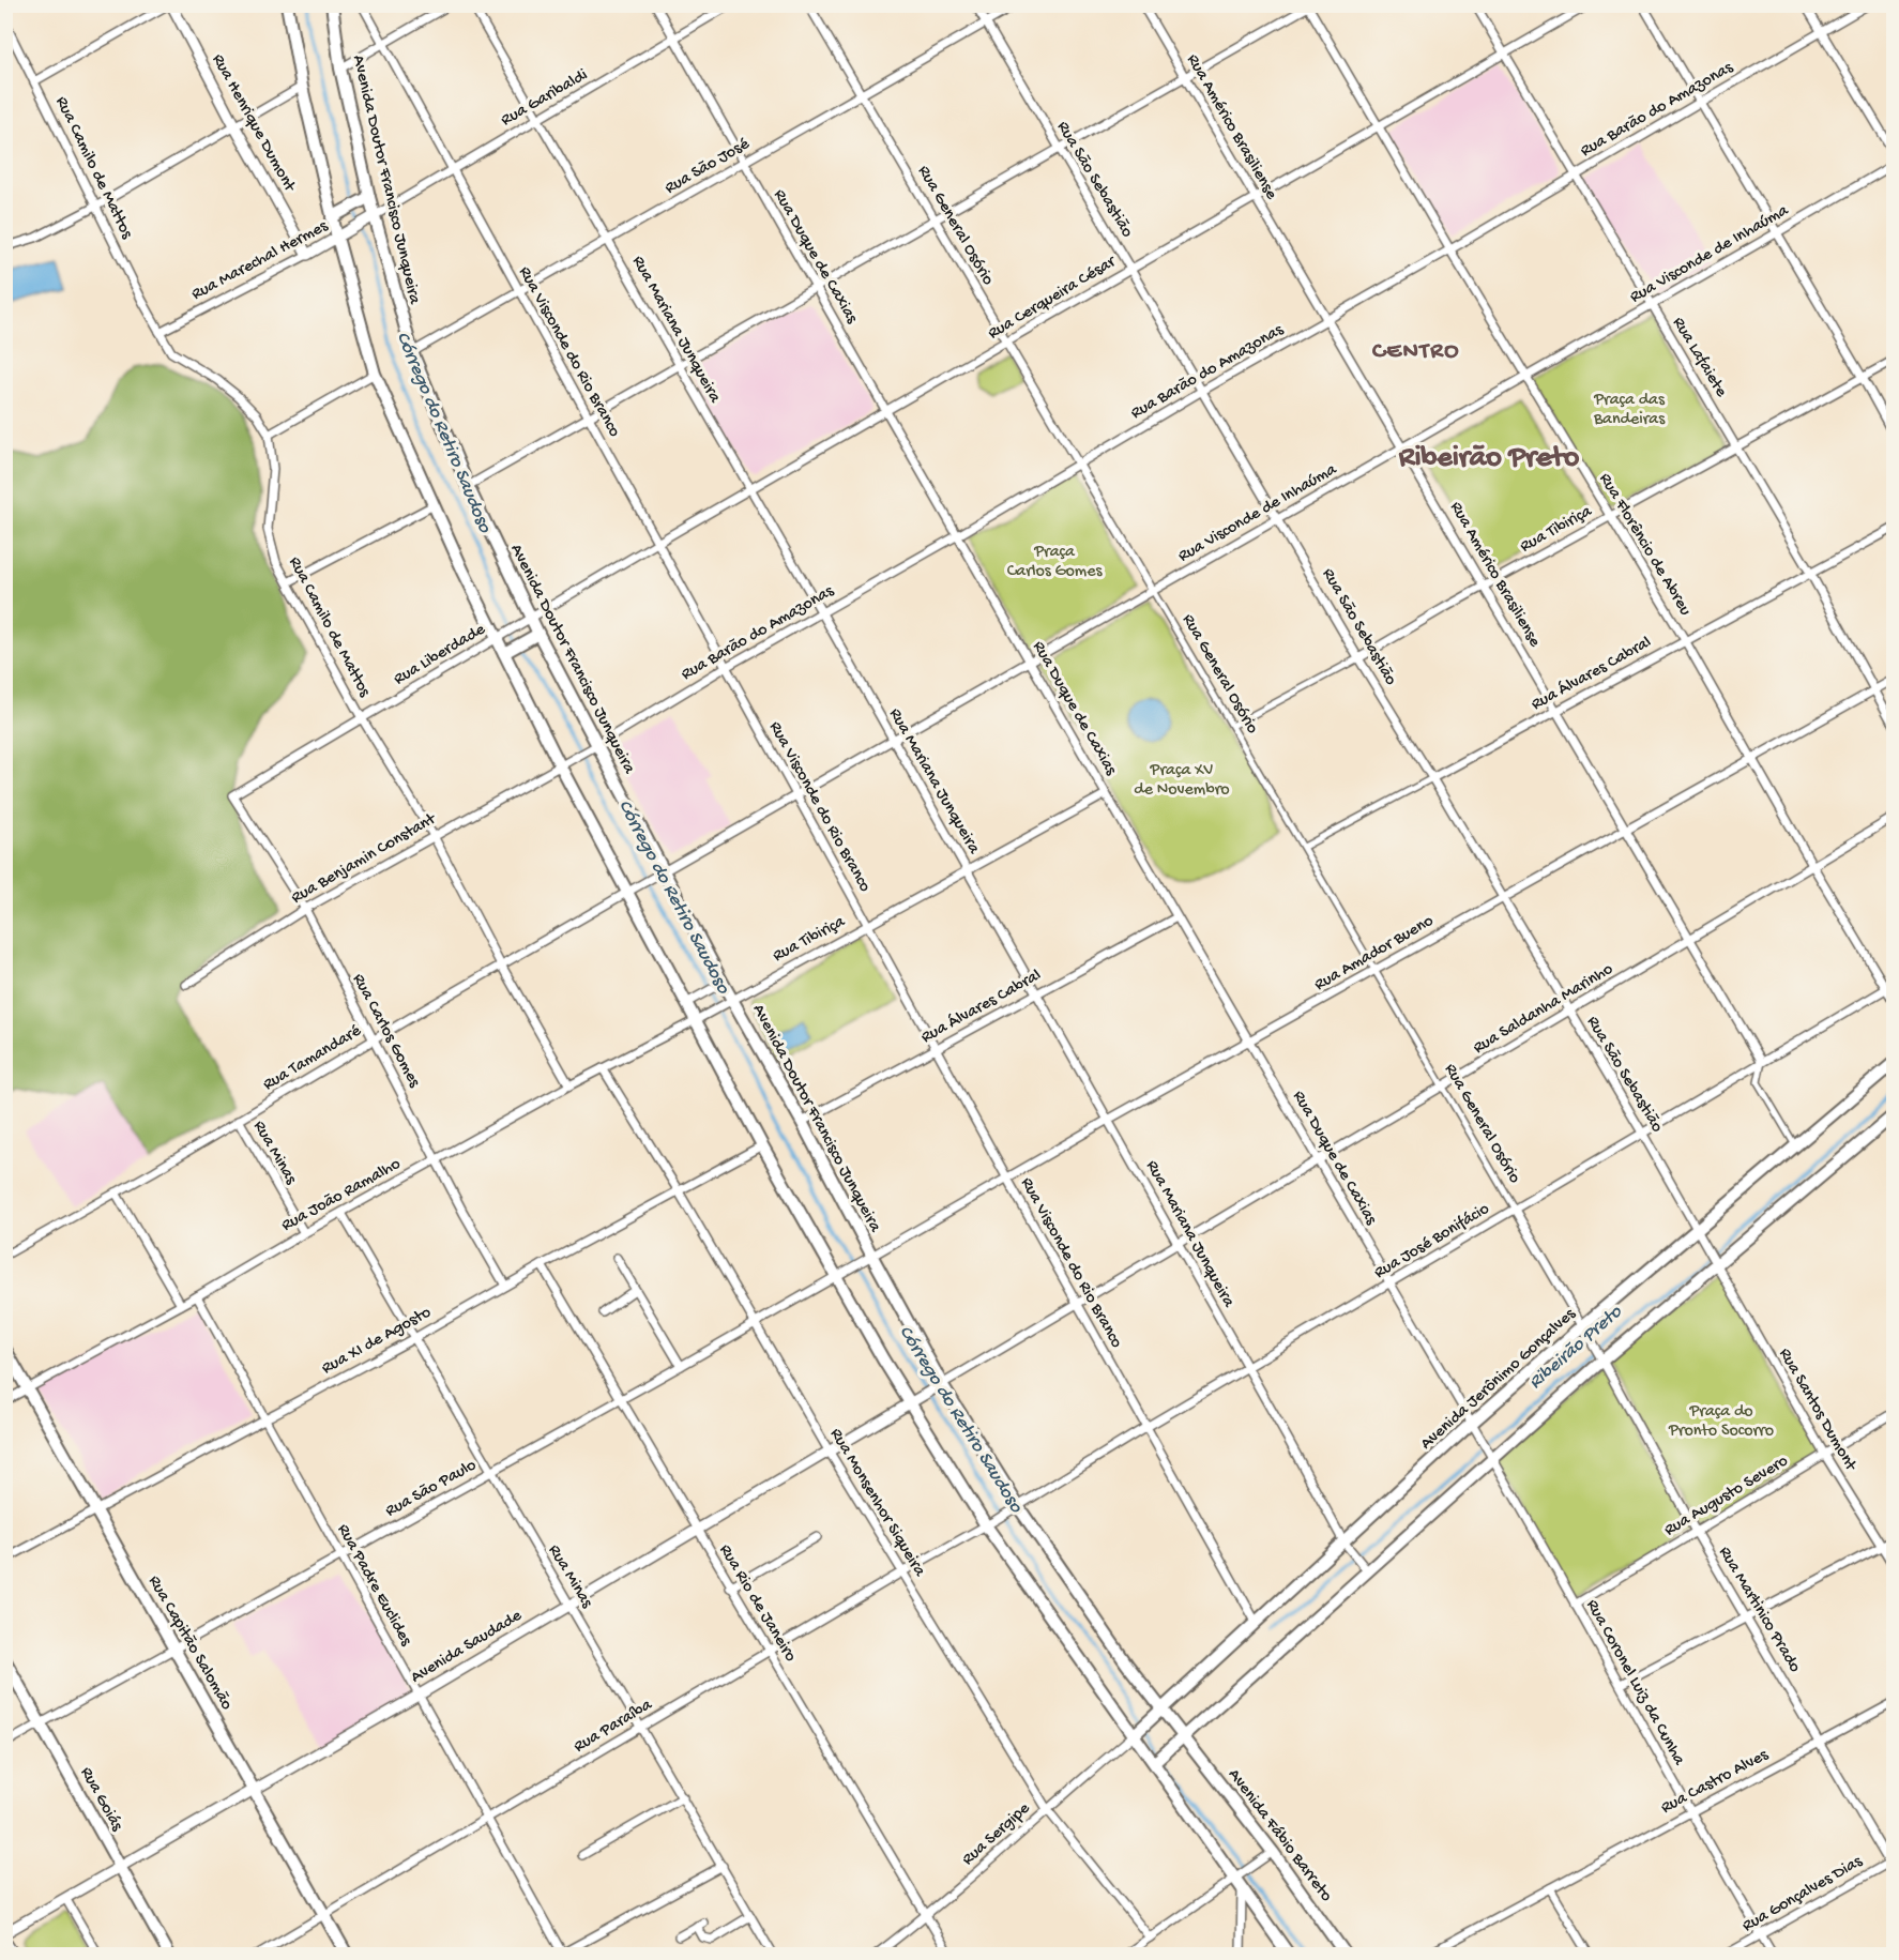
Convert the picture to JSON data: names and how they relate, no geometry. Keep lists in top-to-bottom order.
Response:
{
  "streets": {
    "main road": [
      "Avenida Doutor Francisco Junqueira",
      "Avenida Jerônimo Gonçalves",
      "Rua Capitão Salomão",
      "Rua Goiás",
      "Avenida Fábio Barreto"
    ],
    "street": [
      "Rua Garibaldi",
      "Rua Barão do Amazonas",
      "Rua Henrique Dumont",
      "Rua Américo Brasiliense",
      "Rua São José",
      "Rua Camilo de Mattos",
      "Rua São Sebastião",
      "Rua General Osório",
      "Rua Visconde de Inhaúma",
      "Rua Duque de Caxias",
      "Rua Marechal Hermes",
      "Rua Cerqueira César",
      "Rua Mariana Junqueira",
      "Rua Visconde do Rio Branco",
      "Rua Lafaiete",
      "Rua Tibiriça",
      "Rua Florêncio de Abreu",
      "Rua Liberdade",
      "Rua Álvares Cabral",
      "Rua Benjamin Constant",
      "Rua Amador Bueno",
      "Rua Saldanha Marinho",
      "Rua Carlos Gomes",
      "Rua Tamandaré",
      "Rua Minas",
      "Rua João Ramalho",
      "Rua José Bonifácio",
      "Rua XI de Agosto",
      "Rua Santos Dumont",
      "Rua São Paulo",
      "Rua Augusto Severo",
      "Rua Monsenhor Siqueira",
      "Rua Padre Euclides",
      "Rua Rio de Janeiro",
      "Rua Martinico Prado",
      "Avenida Saudade",
      "Rua Coronel Luiz da Cunha",
      "Rua Paraíba",
      "Rua Castro Alves",
      "Rua Sergipe",
      "Rua Gonçalves Dias"
    ]
  },
  "crossings": [
    ["Rua Garibaldi", "Avenida Doutor Francisco Junqueira"],
    ["Rua Garibaldi", "Rua Duque de Caxias"],
    ["Rua Garibaldi", "Rua Marechal Hermes"],
    ["Rua Garibaldi", "Rua Mariana Junqueira"],
    ["Rua Garibaldi", "Rua Visconde do Rio Branco"],
    ["Rua Barão do Amazonas", "Rua Américo Brasiliense"],
    ["Rua Barão do Amazonas", "Avenida Doutor Francisco Junqueira"],
    ["Rua Barão do Amazonas", "Rua São Sebastião"],
    ["Rua Barão do Amazonas", "Rua General Osório"],
    ["Rua Barão do Amazonas", "Rua Duque de Caxias"],
    ["Rua Barão do Amazonas", "Rua Mariana Junqueira"],
    ["Rua Barão do Amazonas", "Rua Visconde do Rio Branco"],
    ["Rua Barão do Amazonas", "Rua Lafaiete"],
    ["Rua Barão do Amazonas", "Rua Florêncio de Abreu"],
    ["Rua Barão do Amazonas", "Rua Benjamin Constant"],
    ["Rua Henrique Dumont", "Rua Marechal Hermes"],
    ["Rua Américo Brasiliense", "Rua Visconde de Inhaúma"],
    ["Rua Américo Brasiliense", "Rua Cerqueira César"],
    ["Rua Américo Brasiliense", "Rua Tibiriça"],
    ["Rua Américo Brasiliense", "Rua Álvares Cabral"],
    ["Rua Américo Brasiliense", "Rua Amador Bueno"],
    ["Rua Américo Brasiliense", "Rua Saldanha Marinho"],
    ["Rua Américo Brasiliense", "Rua José Bonifácio"],
    ["Rua São José", "Avenida Doutor Francisco Junqueira"],
    ["Rua São José", "Rua São Sebastião"],
    ["Rua São José", "Rua General Osório"],
    ["Rua São José", "Rua Duque de Caxias"],
    ["Rua São José", "Rua Mariana Junqueira"],
    ["Rua São José", "Rua Visconde do Rio Branco"],
    ["Rua Camilo de Mattos", "Rua Marechal Hermes"],
    ["Rua Camilo de Mattos", "Rua Liberdade"],
    ["Rua Camilo de Mattos", "Rua Benjamin Constant"],
    ["Rua Camilo de Mattos", "Rua Tamandaré"],
    ["Rua Camilo de Mattos", "Rua João Ramalho"],
    ["Avenida Doutor Francisco Junqueira", "Rua Visconde de Inhaúma"],
    ["Avenida Doutor Francisco Junqueira", "Rua Marechal Hermes"],
    ["Avenida Doutor Francisco Junqueira", "Rua Cerqueira César"],
    ["Avenida Doutor Francisco Junqueira", "Rua Tibiriça"],
    ["Avenida Doutor Francisco Junqueira", "Rua Liberdade"],
    ["Avenida Doutor Francisco Junqueira", "Rua Álvares Cabral"],
    ["Avenida Doutor Francisco Junqueira", "Rua Amador Bueno"],
    ["Avenida Doutor Francisco Junqueira", "Rua Saldanha Marinho"],
    ["Avenida Doutor Francisco Junqueira", "Rua José Bonifácio"],
    ["Avenida Doutor Francisco Junqueira", "Avenida Jerônimo Gonçalves"],
    ["Avenida Doutor Francisco Junqueira", "Rua São Paulo"],
    ["Avenida Doutor Francisco Junqueira", "Avenida Saudade"],
    ["Avenida Doutor Francisco Junqueira", "Avenida Fábio Barreto"],
    ["Rua São Sebastião", "Rua Visconde de Inhaúma"],
    ["Rua São Sebastião", "Rua Cerqueira César"],
    ["Rua São Sebastião", "Rua Tibiriça"],
    ["Rua São Sebastião", "Rua Álvares Cabral"],
    ["Rua São Sebastião", "Rua Amador Bueno"],
    ["Rua São Sebastião", "Rua Saldanha Marinho"],
    ["Rua São Sebastião", "Rua José Bonifácio"],
    ["Rua São Sebastião", "Avenida Jerônimo Gonçalves"],
    ["Rua São Sebastião", "Rua Santos Dumont"],
    ["Rua General Osório", "Rua Visconde de Inhaúma"],
    ["Rua General Osório", "Rua Cerqueira César"],
    ["Rua General Osório", "Rua Tibiriça"],
    ["Rua General Osório", "Rua Álvares Cabral"],
    ["Rua General Osório", "Rua Amador Bueno"],
    ["Rua General Osório", "Rua Saldanha Marinho"],
    ["Rua General Osório", "Rua José Bonifácio"],
    ["Rua General Osório", "Avenida Jerônimo Gonçalves"],
    ["Rua General Osório", "Rua Martinico Prado"],
    ["Rua Visconde de Inhaúma", "Rua Duque de Caxias"],
    ["Rua Visconde de Inhaúma", "Rua Mariana Junqueira"],
    ["Rua Visconde de Inhaúma", "Rua Visconde do Rio Branco"],
    ["Rua Visconde de Inhaúma", "Rua Lafaiete"],
    ["Rua Visconde de Inhaúma", "Rua Florêncio de Abreu"],
    ["Rua Visconde de Inhaúma", "Rua Tamandaré"],
    ["Rua Duque de Caxias", "Rua Cerqueira César"],
    ["Rua Duque de Caxias", "Rua Tibiriça"],
    ["Rua Duque de Caxias", "Rua Álvares Cabral"],
    ["Rua Duque de Caxias", "Rua Amador Bueno"],
    ["Rua Duque de Caxias", "Rua Saldanha Marinho"],
    ["Rua Duque de Caxias", "Rua José Bonifácio"],
    ["Rua Duque de Caxias", "Avenida Jerônimo Gonçalves"],
    ["Rua Duque de Caxias", "Rua Coronel Luiz da Cunha"],
    ["Rua Cerqueira César", "Rua Mariana Junqueira"],
    ["Rua Cerqueira César", "Rua Visconde do Rio Branco"],
    ["Rua Cerqueira César", "Rua Lafaiete"],
    ["Rua Cerqueira César", "Rua Florêncio de Abreu"],
    ["Rua Cerqueira César", "Rua Liberdade"],
    ["Rua Mariana Junqueira", "Rua Tibiriça"],
    ["Rua Mariana Junqueira", "Rua Álvares Cabral"],
    ["Rua Mariana Junqueira", "Rua Amador Bueno"],
    ["Rua Mariana Junqueira", "Rua Saldanha Marinho"],
    ["Rua Mariana Junqueira", "Rua José Bonifácio"],
    ["Rua Mariana Junqueira", "Avenida Jerônimo Gonçalves"],
    ["Rua Visconde do Rio Branco", "Rua Tibiriça"],
    ["Rua Visconde do Rio Branco", "Rua Álvares Cabral"],
    ["Rua Visconde do Rio Branco", "Rua Amador Bueno"],
    ["Rua Visconde do Rio Branco", "Rua Saldanha Marinho"],
    ["Rua Visconde do Rio Branco", "Rua José Bonifácio"],
    ["Rua Visconde do Rio Branco", "Avenida Jerônimo Gonçalves"],
    ["Rua Lafaiete", "Rua Tibiriça"],
    ["Rua Lafaiete", "Rua Álvares Cabral"],
    ["Rua Lafaiete", "Rua Amador Bueno"],
    ["Rua Tibiriça", "Rua Florêncio de Abreu"],
    ["Rua Tibiriça", "Rua João Ramalho"],
    ["Rua Florêncio de Abreu", "Rua Álvares Cabral"],
    ["Rua Florêncio de Abreu", "Rua Amador Bueno"],
    ["Rua Florêncio de Abreu", "Rua Saldanha Marinho"],
    ["Rua Florêncio de Abreu", "Rua José Bonifácio"],
    ["Rua Liberdade", "Rua Carlos Gomes"],
    ["Rua Benjamin Constant", "Rua Carlos Gomes"],
    ["Rua Amador Bueno", "Rua São Paulo"],
    ["Rua Saldanha Marinho", "Avenida Saudade"],
    ["Rua Carlos Gomes", "Rua Tamandaré"],
    ["Rua Carlos Gomes", "Rua João Ramalho"],
    ["Rua Carlos Gomes", "Rua XI de Agosto"],
    ["Rua Tamandaré", "Rua Minas"],
    ["Rua Minas", "Rua João Ramalho"],
    ["Rua Minas", "Rua XI de Agosto"],
    ["Rua Minas", "Rua São Paulo"],
    ["Rua Minas", "Avenida Saudade"],
    ["Rua Minas", "Rua Paraíba"],
    ["Rua João Ramalho", "Rua Monsenhor Siqueira"],
    ["Rua João Ramalho", "Rua Padre Euclides"],
    ["Rua João Ramalho", "Rua Capitão Salomão"],
    ["Rua José Bonifácio", "Rua Paraíba"],
    ["Rua XI de Agosto", "Rua Monsenhor Siqueira"],
    ["Rua XI de Agosto", "Rua Padre Euclides"],
    ["Rua XI de Agosto", "Rua Rio de Janeiro"],
    ["Rua XI de Agosto", "Rua Capitão Salomão"],
    ["Avenida Jerônimo Gonçalves", "Rua Coronel Luiz da Cunha"],
    ["Avenida Jerônimo Gonçalves", "Rua Sergipe"],
    ["Rua Santos Dumont", "Rua Augusto Severo"],
    ["Rua São Paulo", "Rua Monsenhor Siqueira"],
    ["Rua São Paulo", "Rua Padre Euclides"],
    ["Rua São Paulo", "Rua Rio de Janeiro"],
    ["Rua São Paulo", "Rua Capitão Salomão"],
    ["Rua São Paulo", "Rua Goiás"],
    ["Rua Augusto Severo", "Rua Martinico Prado"],
    ["Rua Augusto Severo", "Rua Coronel Luiz da Cunha"],
    ["Rua Monsenhor Siqueira", "Avenida Saudade"],
    ["Rua Monsenhor Siqueira", "Rua Paraíba"],
    ["Rua Monsenhor Siqueira", "Rua Sergipe"],
    ["Rua Padre Euclides", "Avenida Saudade"],
    ["Rua Padre Euclides", "Rua Paraíba"],
    ["Rua Rio de Janeiro", "Avenida Saudade"],
    ["Rua Rio de Janeiro", "Rua Paraíba"],
    ["Rua Rio de Janeiro", "Rua Sergipe"],
    ["Rua Martinico Prado", "Rua Castro Alves"],
    ["Rua Martinico Prado", "Rua Gonçalves Dias"],
    ["Rua Capitão Salomão", "Avenida Saudade"],
    ["Rua Capitão Salomão", "Rua Paraíba"],
    ["Avenida Saudade", "Rua Goiás"],
    ["Rua Coronel Luiz da Cunha", "Rua Castro Alves"],
    ["Rua Coronel Luiz da Cunha", "Rua Gonçalves Dias"]
  ],
  "districts": ["CENTRO", "Ribeirão Preto"],
  "water": ["Córrego do Retiro Saudoso", "Ribeirão Preto"],
  "parks": [
    "Praça das Bandeiras",
    "Praça Carlos Gomes",
    "Praça XV de Novembro",
    "Praça do Pronto Socorro"
  ]
}
